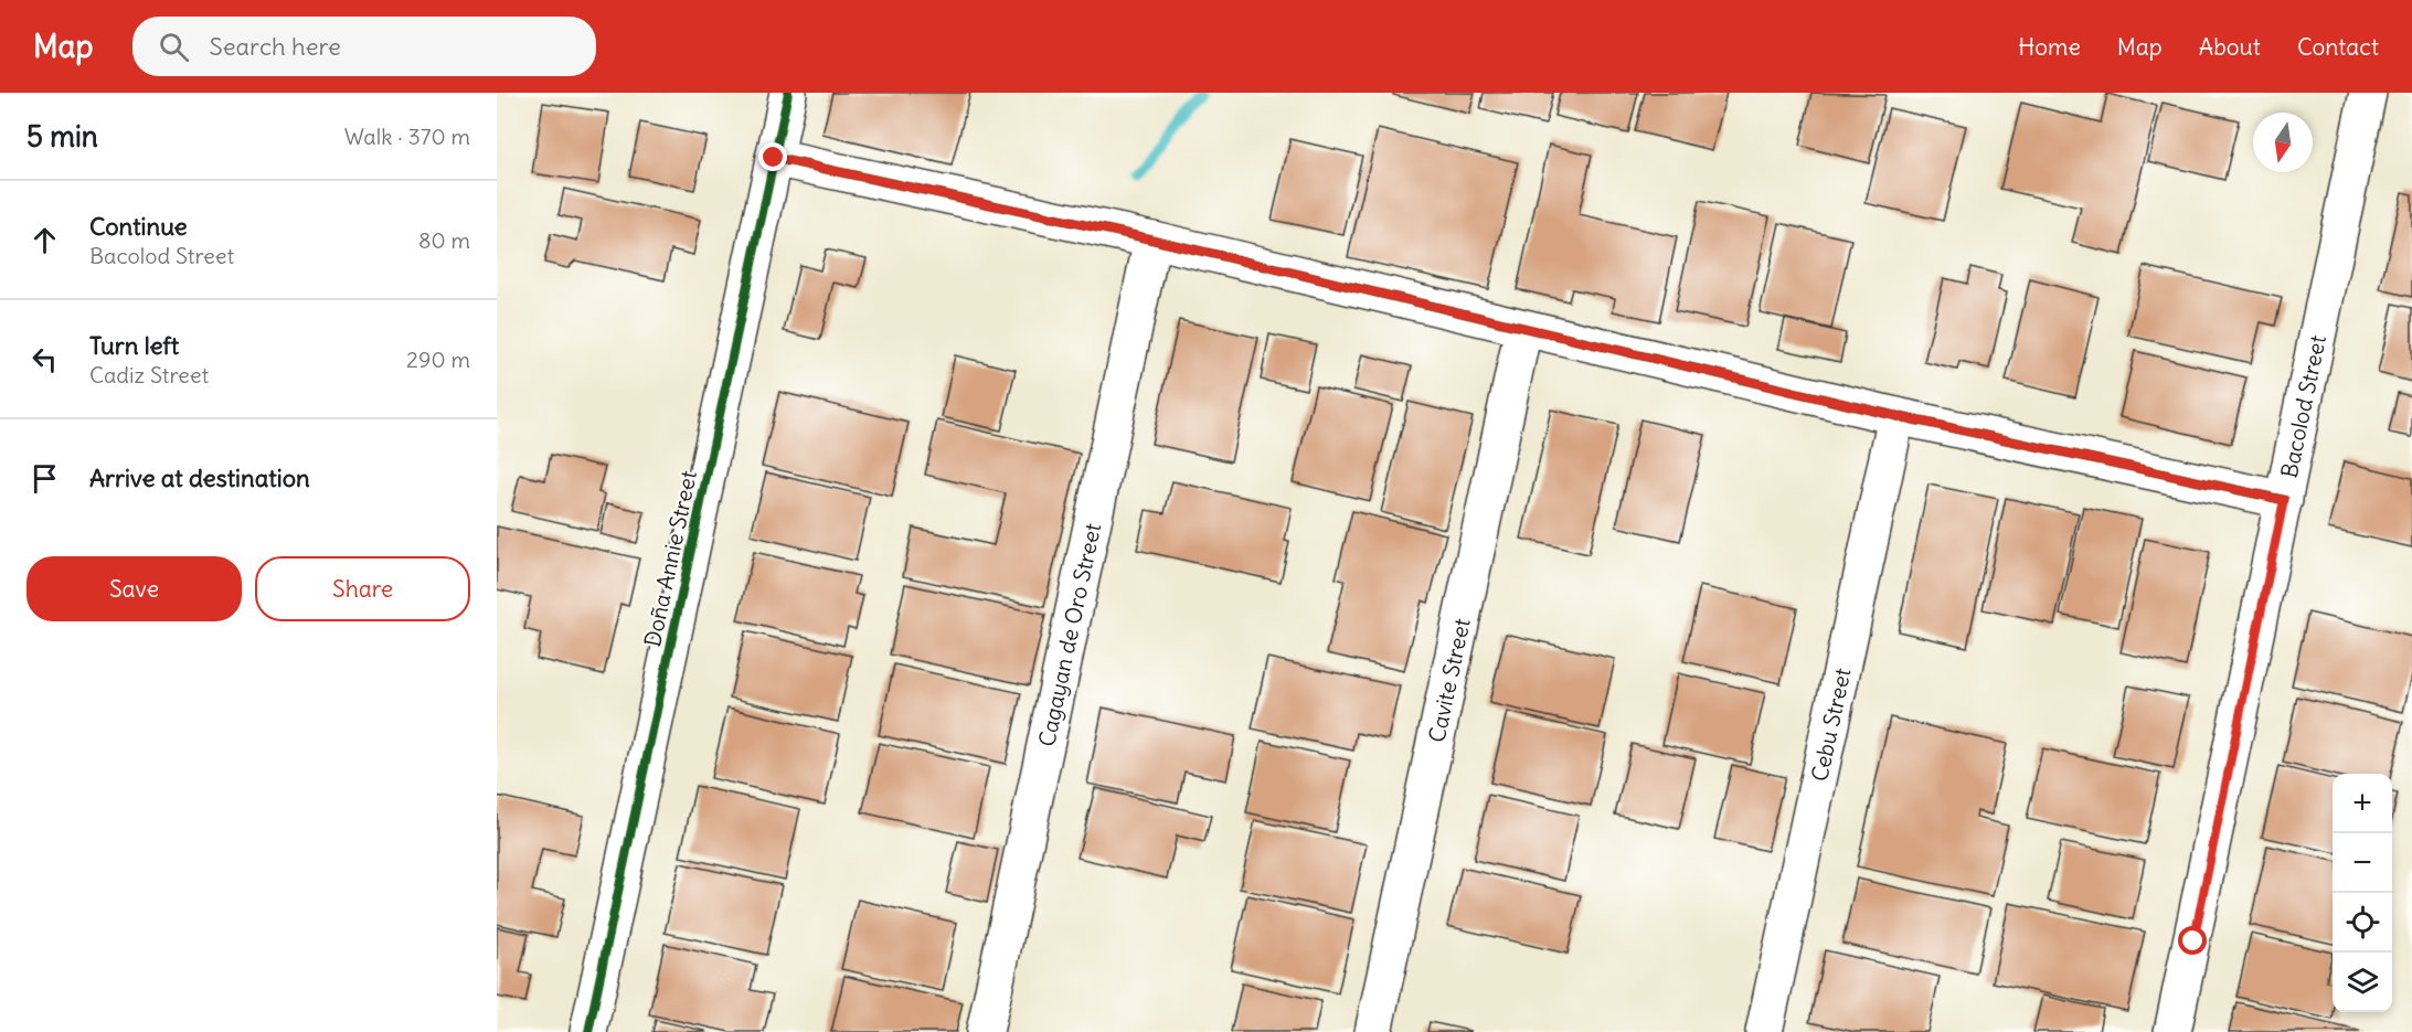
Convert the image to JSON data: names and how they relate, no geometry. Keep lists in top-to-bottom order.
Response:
{
  "streets": {
    "street": [
      "Bacolod Street",
      "Doña Annie Street",
      "Cagayan de Oro Street",
      "Cavite Street",
      "Cebu Street"
    ]
  },
  "north": "bottom",
  "page": {
    "header": "Map",
    "search": "Search here",
    "nav": [
      "Home",
      "Map",
      "About",
      "Contact"
    ],
    "heading": ["5 min", "Walk · 370 m"],
    "list": [
      ["Continue", "Bacolod Street", "80 m"],
      ["Turn left", "Cadiz Street", "290 m"],
      "Arrive at destination"
    ],
    "buttons": ["Save", "Share"],
    "map_buttons": ["+", "−"]
  }
}
